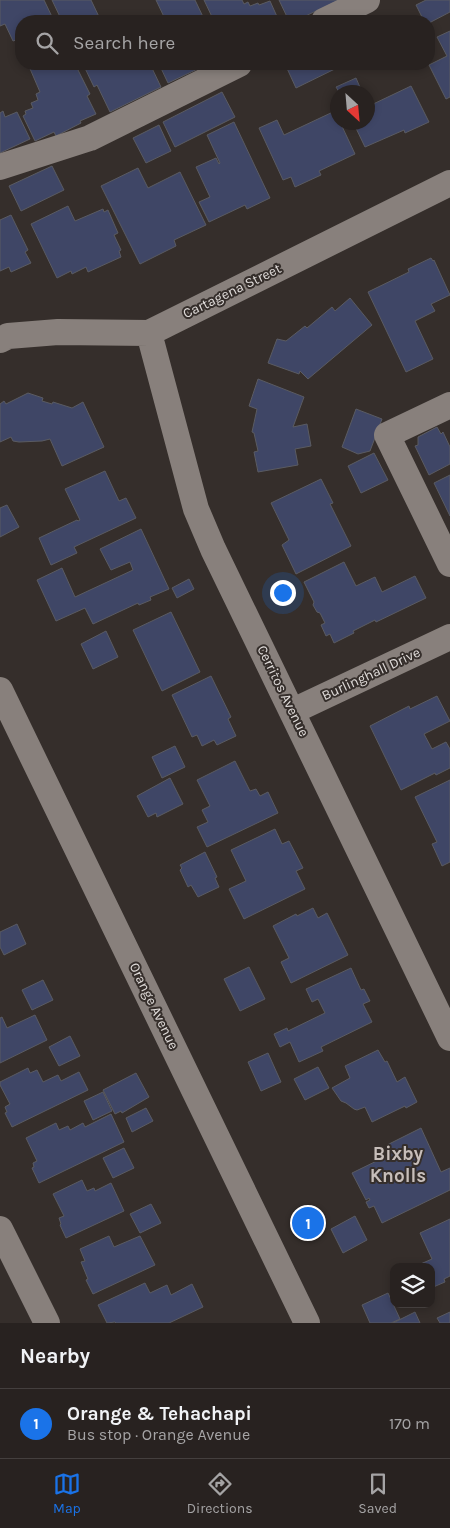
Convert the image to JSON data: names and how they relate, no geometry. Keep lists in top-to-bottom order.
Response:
{
  "streets": {
    "street": [
      "Cartagena Street",
      "Burlinghall Drive",
      "Cerritos Avenue",
      "Orange Avenue"
    ]
  },
  "crossings": [
    ["Cartagena Street", "Cerritos Avenue"],
    ["Burlinghall Drive", "Cerritos Avenue"]
  ],
  "districts": ["Bixby Knolls"],
  "north": "bottom right",
  "page": {
    "search": "Search here",
    "pins": "1",
    "heading": "Nearby",
    "list": [
      {
        "mark": "1",
        "name": "Orange & Tehachapi",
        "note": "Bus stop · Orange Avenue",
        "value": "170 m"
      }
    ],
    "nav": ["Map", "Directions", "Saved"]
  }
}
